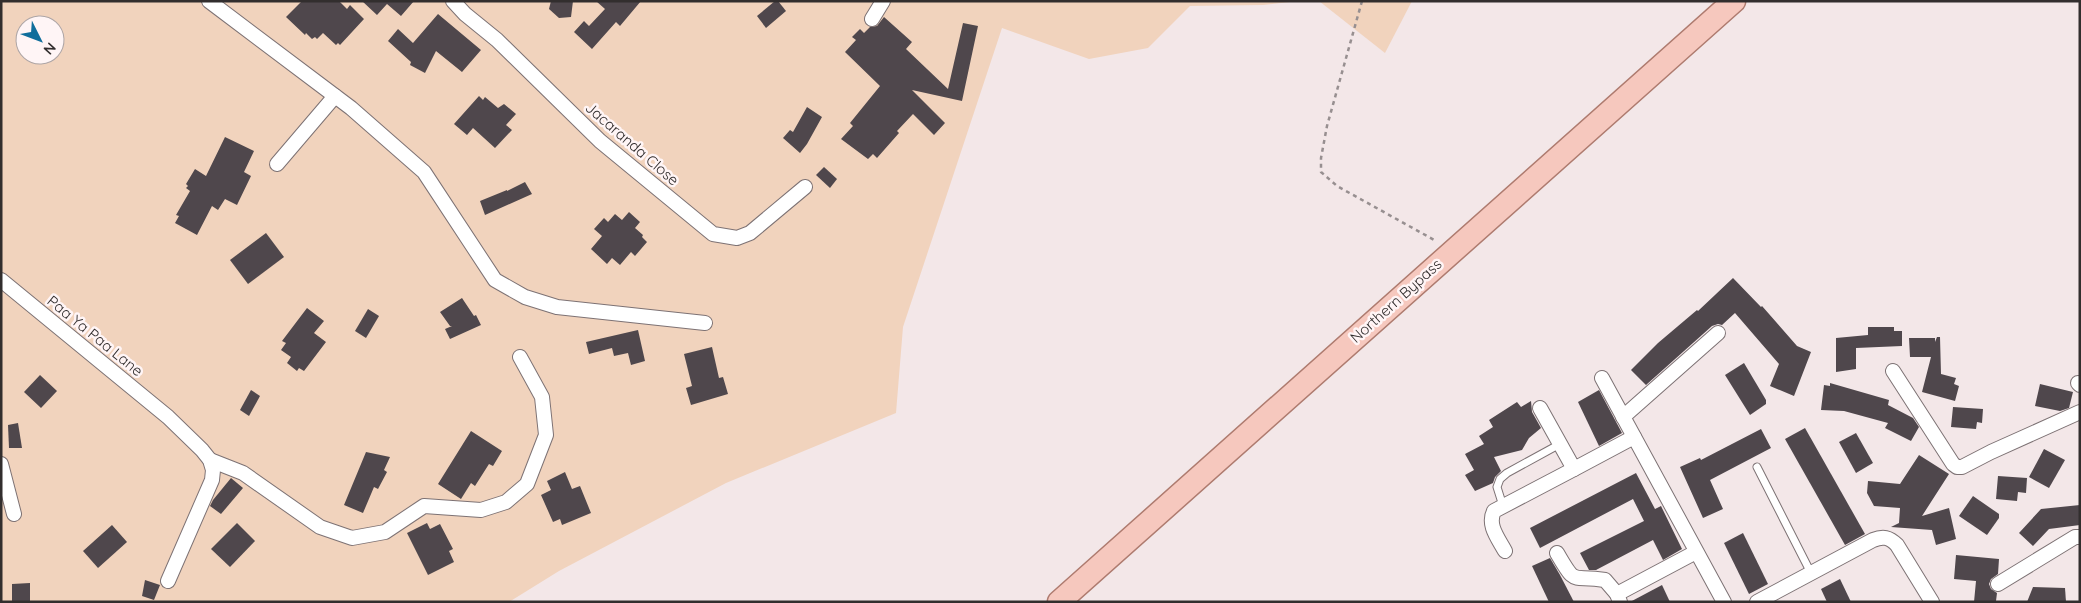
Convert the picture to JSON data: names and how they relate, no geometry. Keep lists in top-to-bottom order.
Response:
{
  "streets": {
    "main road": ["Northern Bypass"],
    "street": ["Jacaranda Close", "Paa Ya Paa Lane"]
  },
  "north": "bottom right"
}
